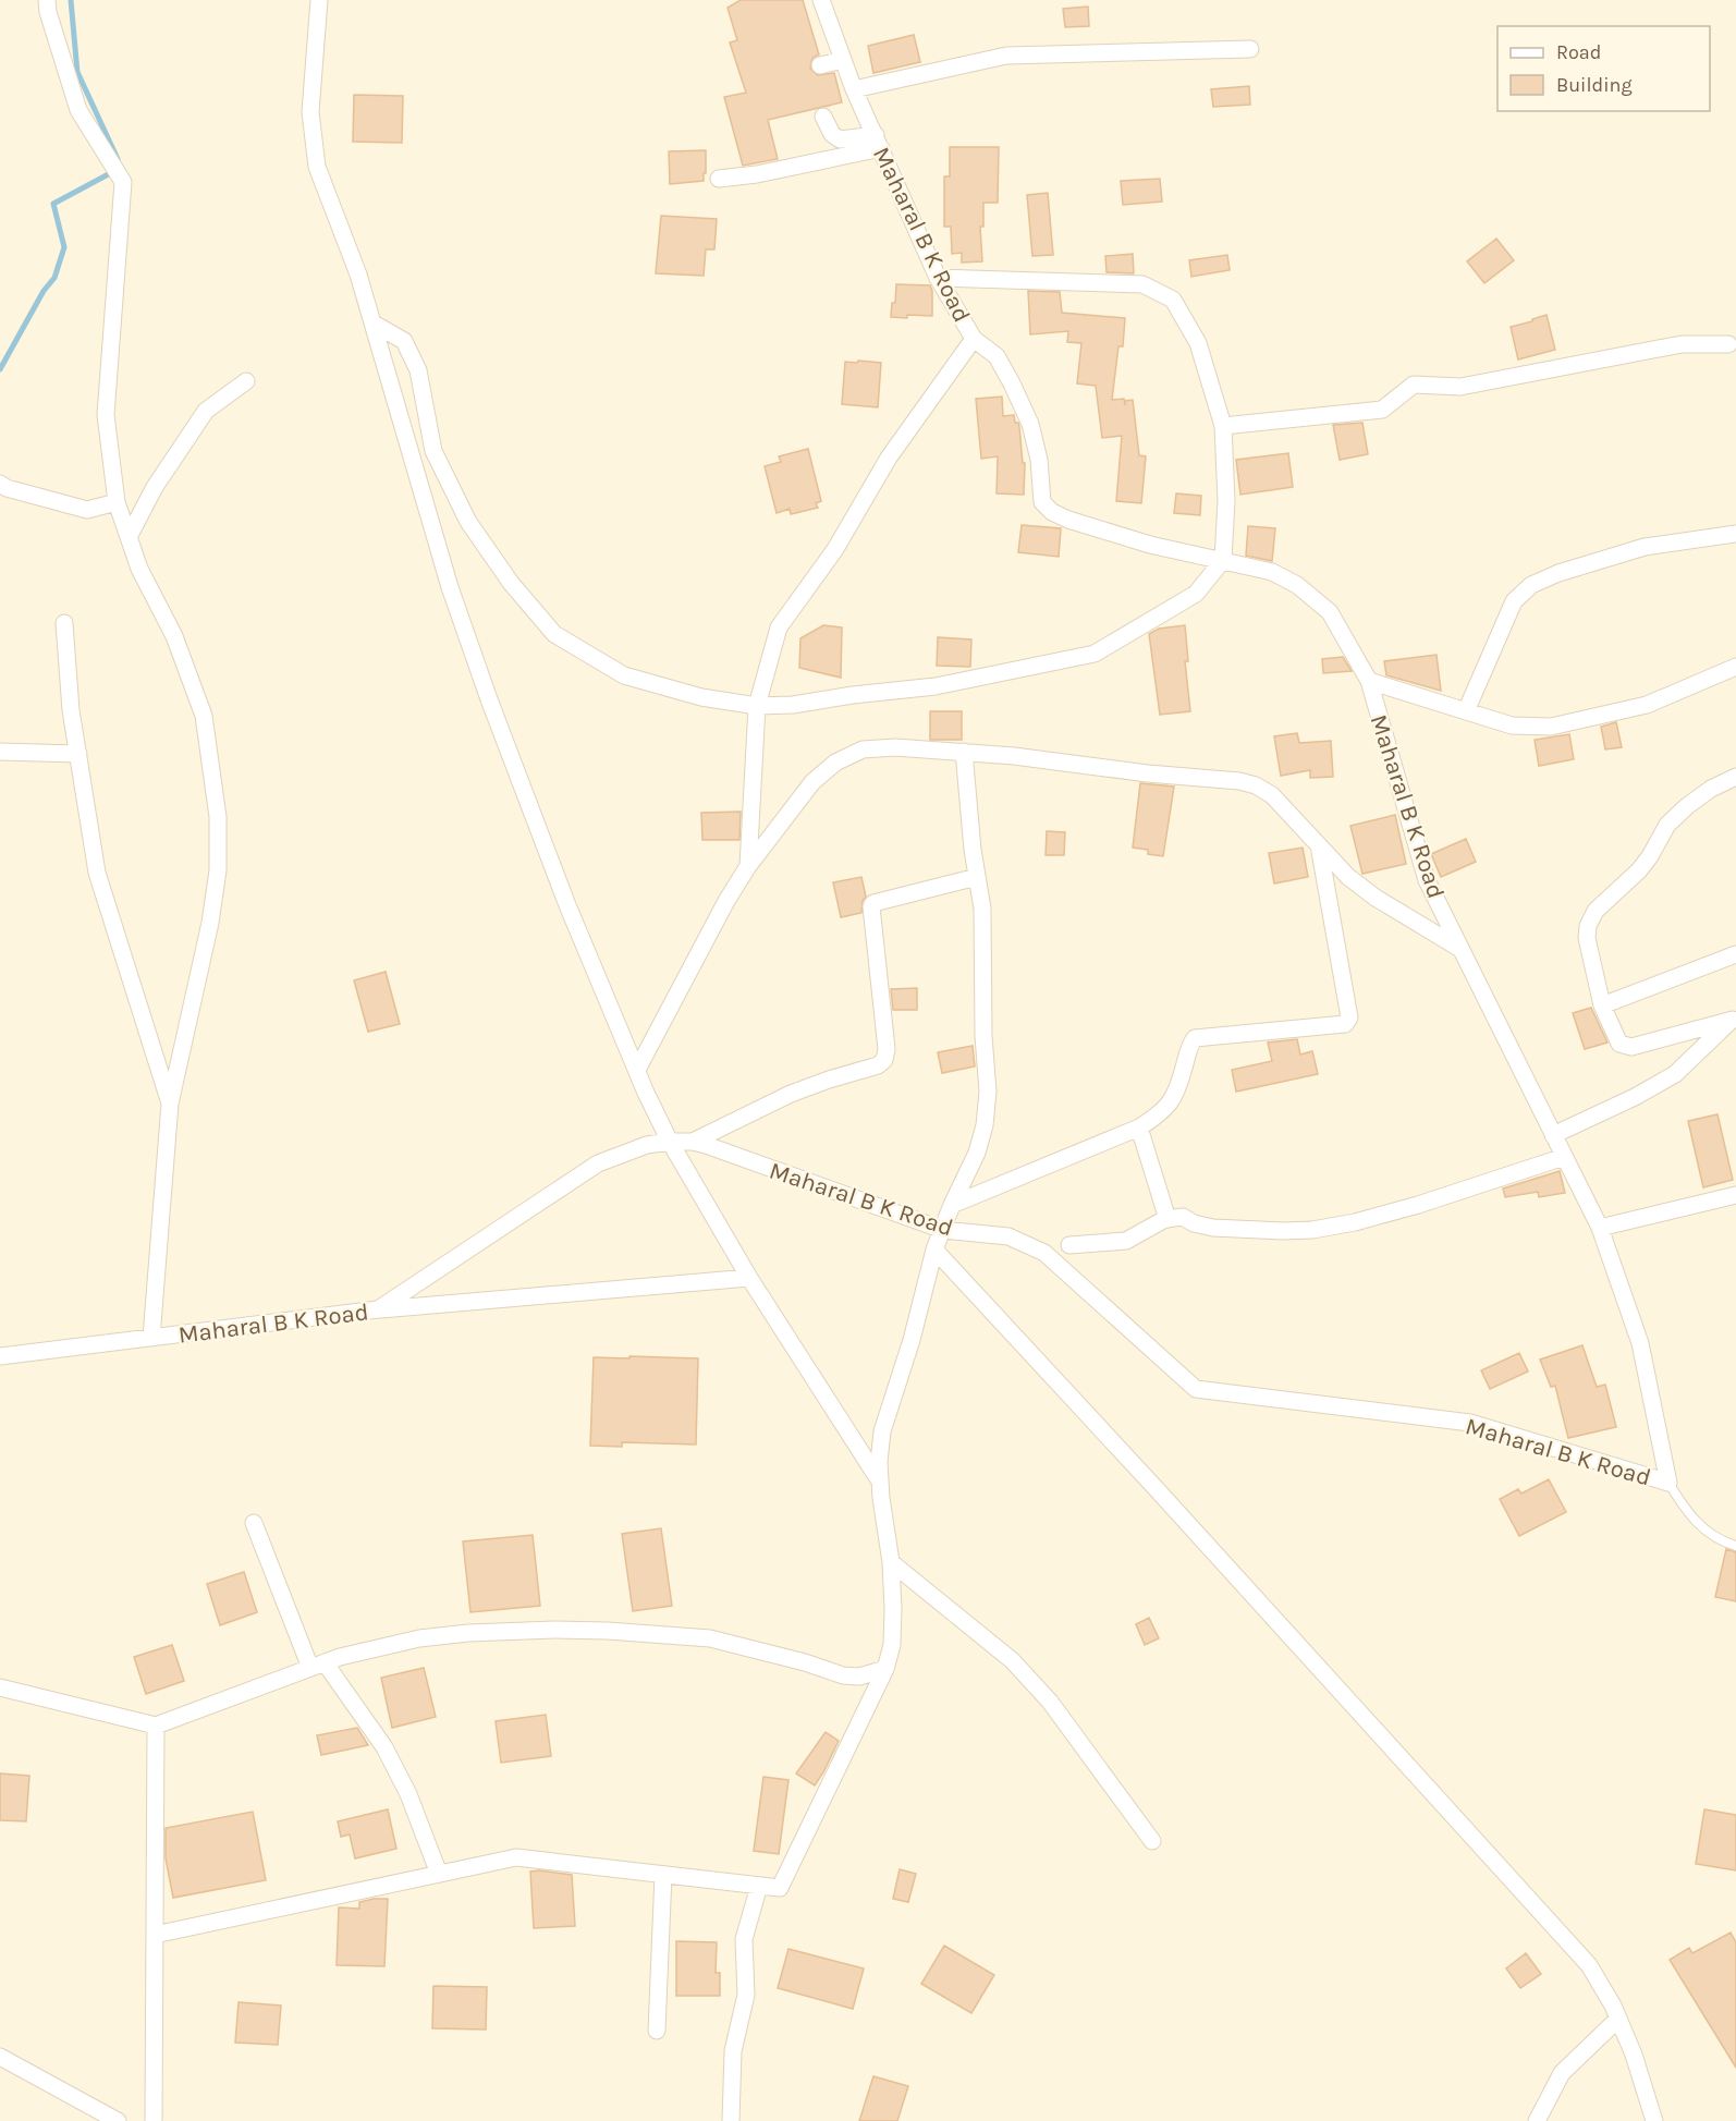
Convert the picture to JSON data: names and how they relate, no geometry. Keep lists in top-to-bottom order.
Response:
{
  "streets": {
    "street": ["Maharal B K Road"]
  },
  "legend": ["Road", "Building"]
}
